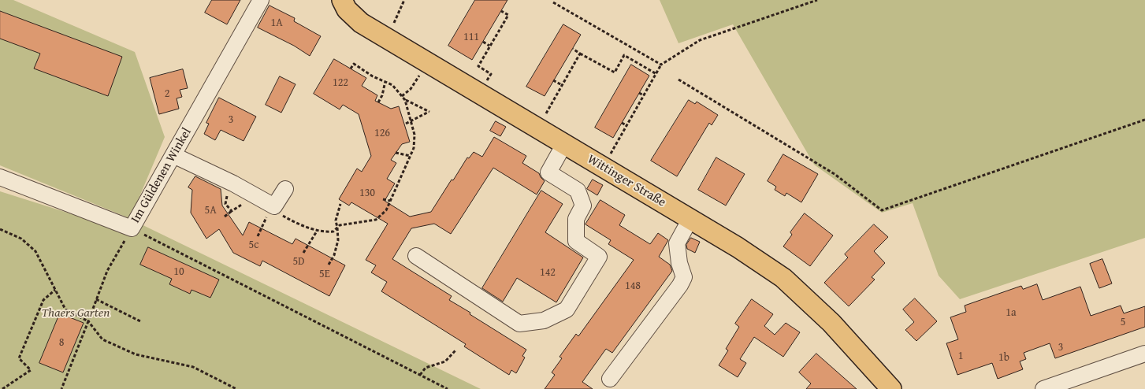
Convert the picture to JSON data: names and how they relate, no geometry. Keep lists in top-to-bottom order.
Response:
{
  "streets": {
    "main road": ["Wittinger Straße"],
    "street": ["Im Güldenen Winkel"]
  },
  "parks": ["Thaers Garten"],
  "house_numbers": [
    "1A",
    "111",
    "122",
    "2",
    "3",
    "126",
    "130",
    "5A",
    "5c",
    "5D",
    "10",
    "142",
    "5E",
    "148",
    "1a",
    "5",
    "8",
    "3",
    "1",
    "1b"
  ]
}
